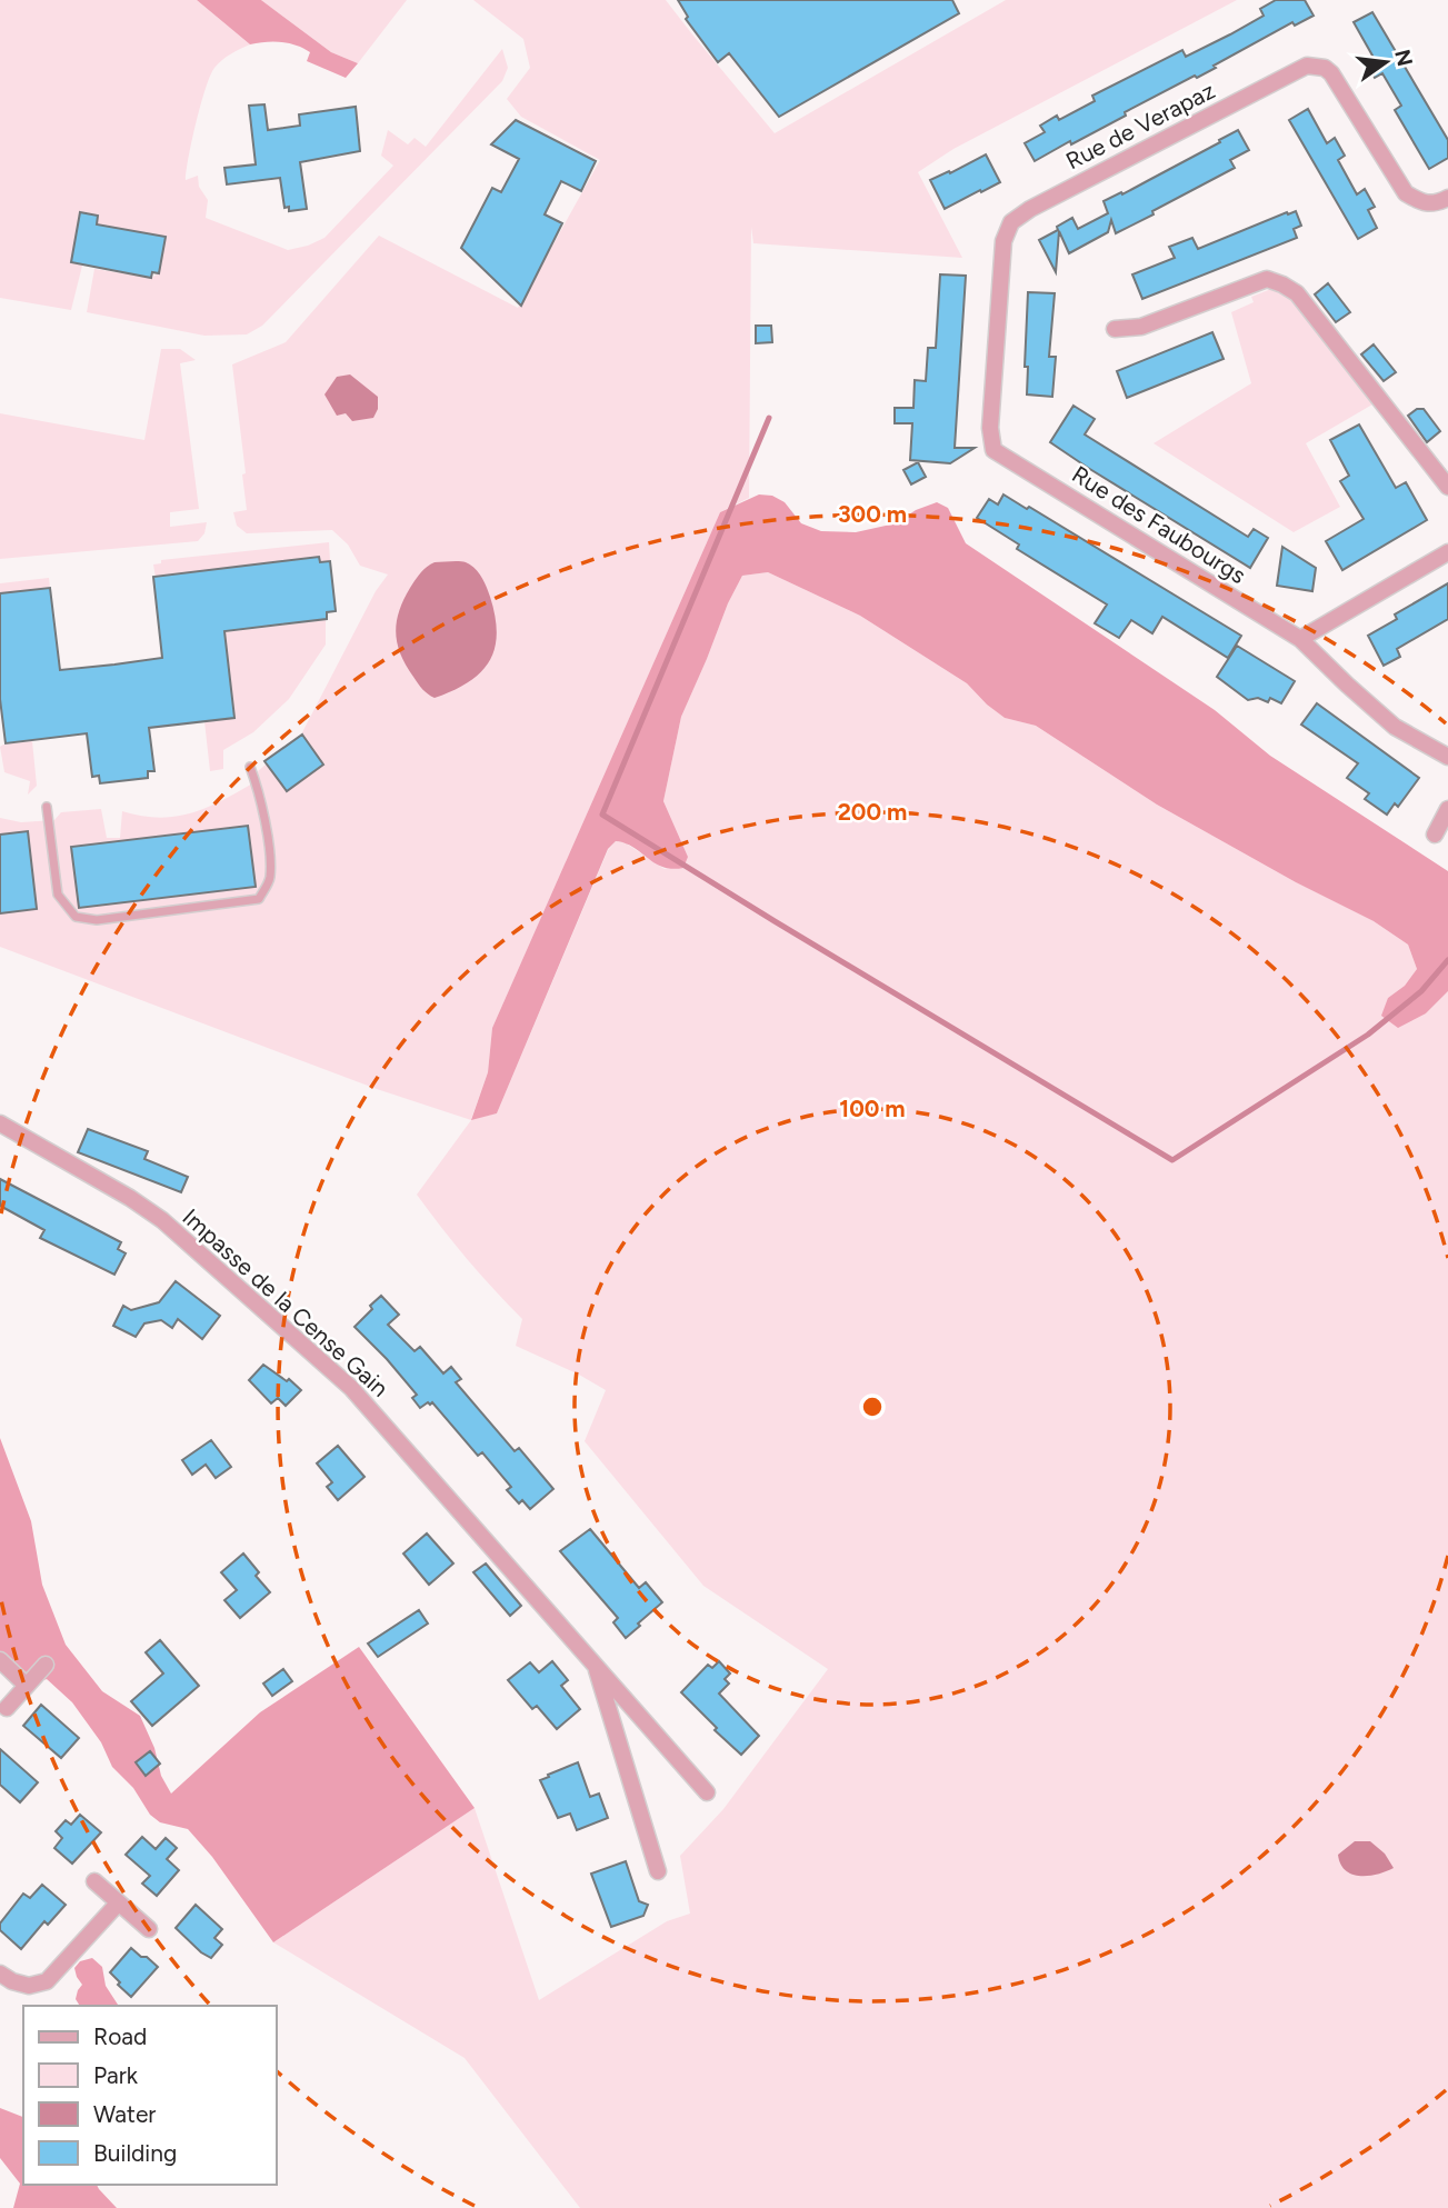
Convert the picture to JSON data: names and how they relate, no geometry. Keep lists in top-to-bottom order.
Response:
{
  "streets": {
    "street": ["Rue de Verapaz", "Rue des Faubourgs", "Impasse de la Cense Gain"]
  },
  "crossings": [
    ["Rue de Verapaz", "Rue des Faubourgs"]
  ],
  "legend": [
    "Road",
    "Park",
    "Water",
    "Building"
  ],
  "north": "right",
  "rings": ["300 m", "200 m", "100 m"]
}
